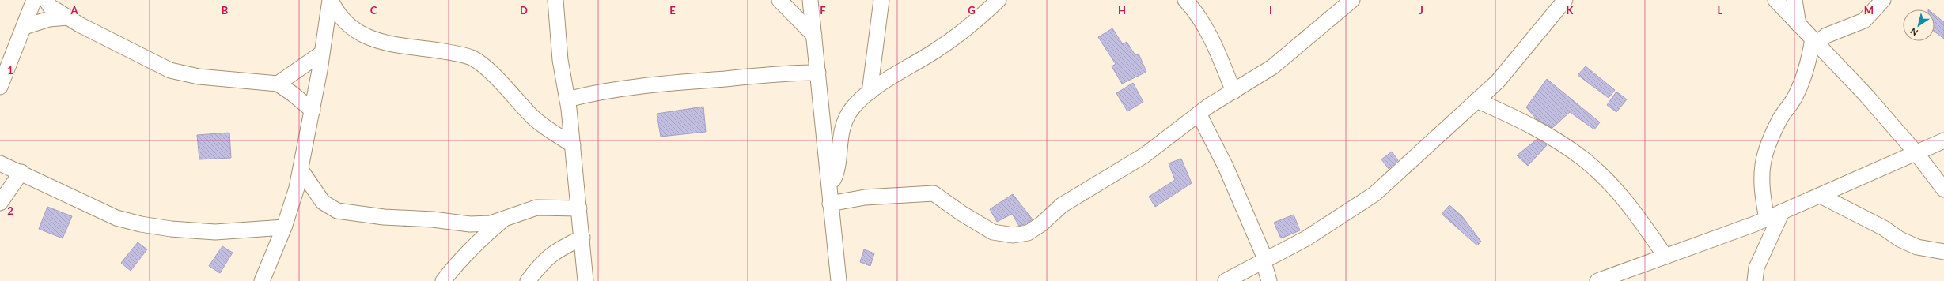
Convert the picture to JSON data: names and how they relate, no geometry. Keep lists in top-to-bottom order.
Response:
{
  "north": "bottom left",
  "grid": {
    "columns": [
      "A",
      "B",
      "C",
      "D",
      "E",
      "F",
      "G",
      "H",
      "I",
      "J",
      "K",
      "L",
      "M"
    ],
    "rows": ["1", "2"]
  }
}
